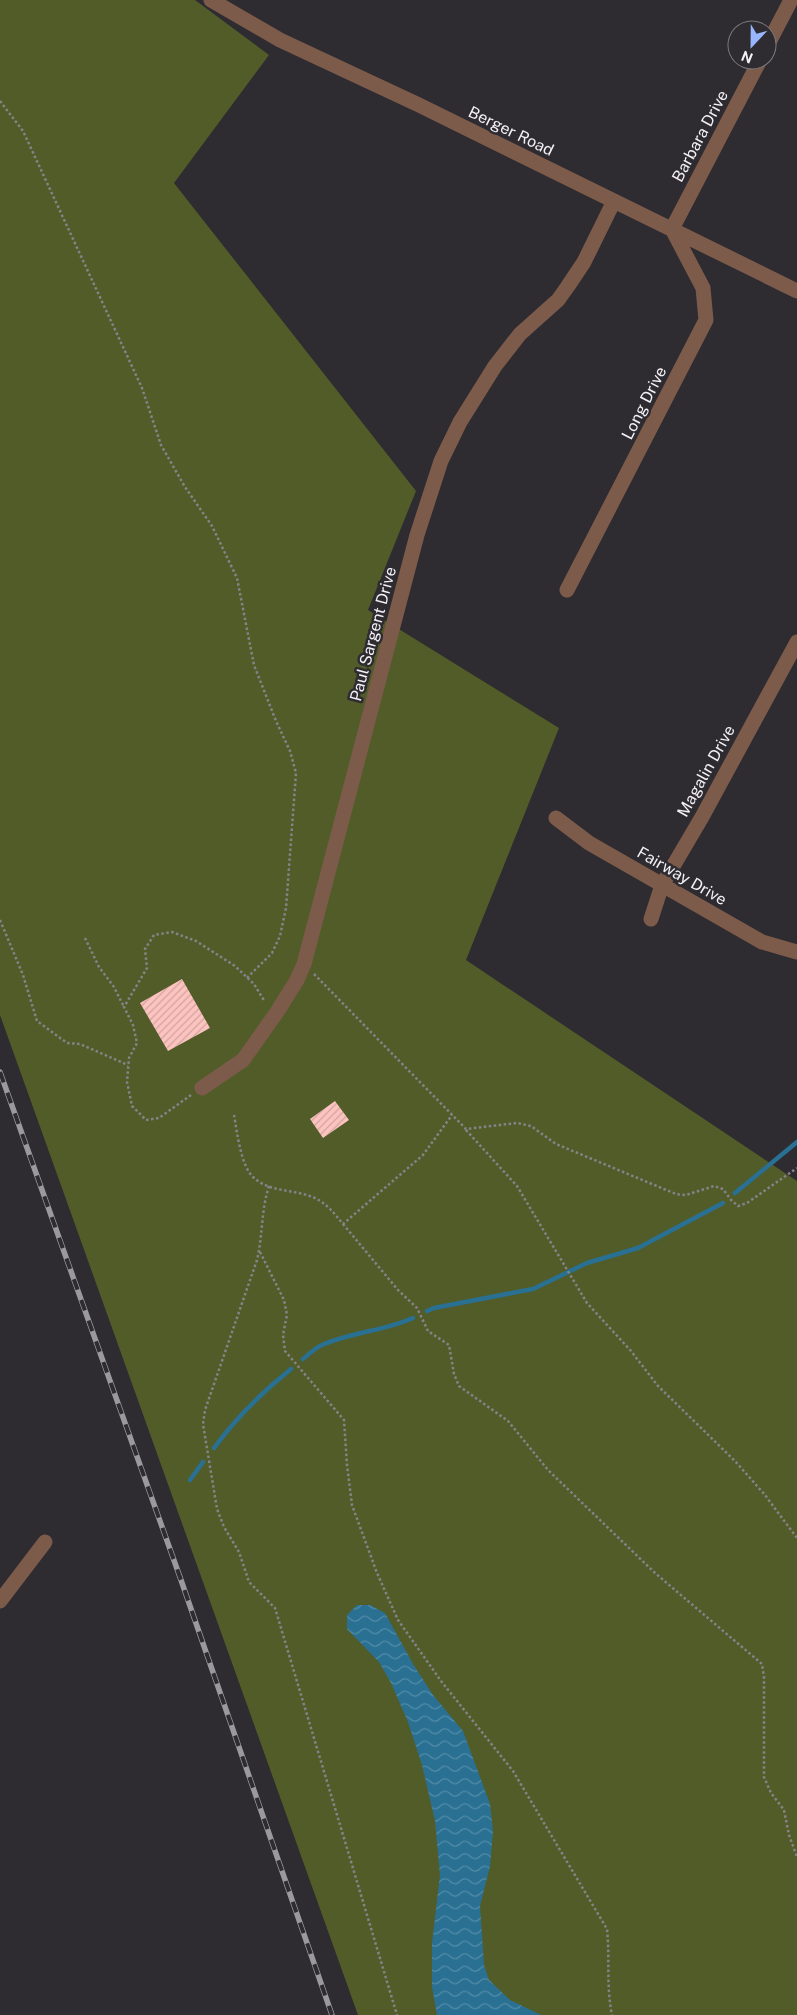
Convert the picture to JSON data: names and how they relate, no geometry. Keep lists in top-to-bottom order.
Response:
{
  "streets": {
    "street": [
      "Berger Road",
      "Barbara Drive",
      "Long Drive",
      "Paul Sargent Drive",
      "Magalin Drive",
      "Fairway Drive"
    ]
  },
  "crossings": [
    ["Berger Road", "Barbara Drive"],
    ["Berger Road", "Long Drive"],
    ["Berger Road", "Paul Sargent Drive"],
    ["Barbara Drive", "Long Drive"],
    ["Magalin Drive", "Fairway Drive"]
  ],
  "north": "bottom"
}
